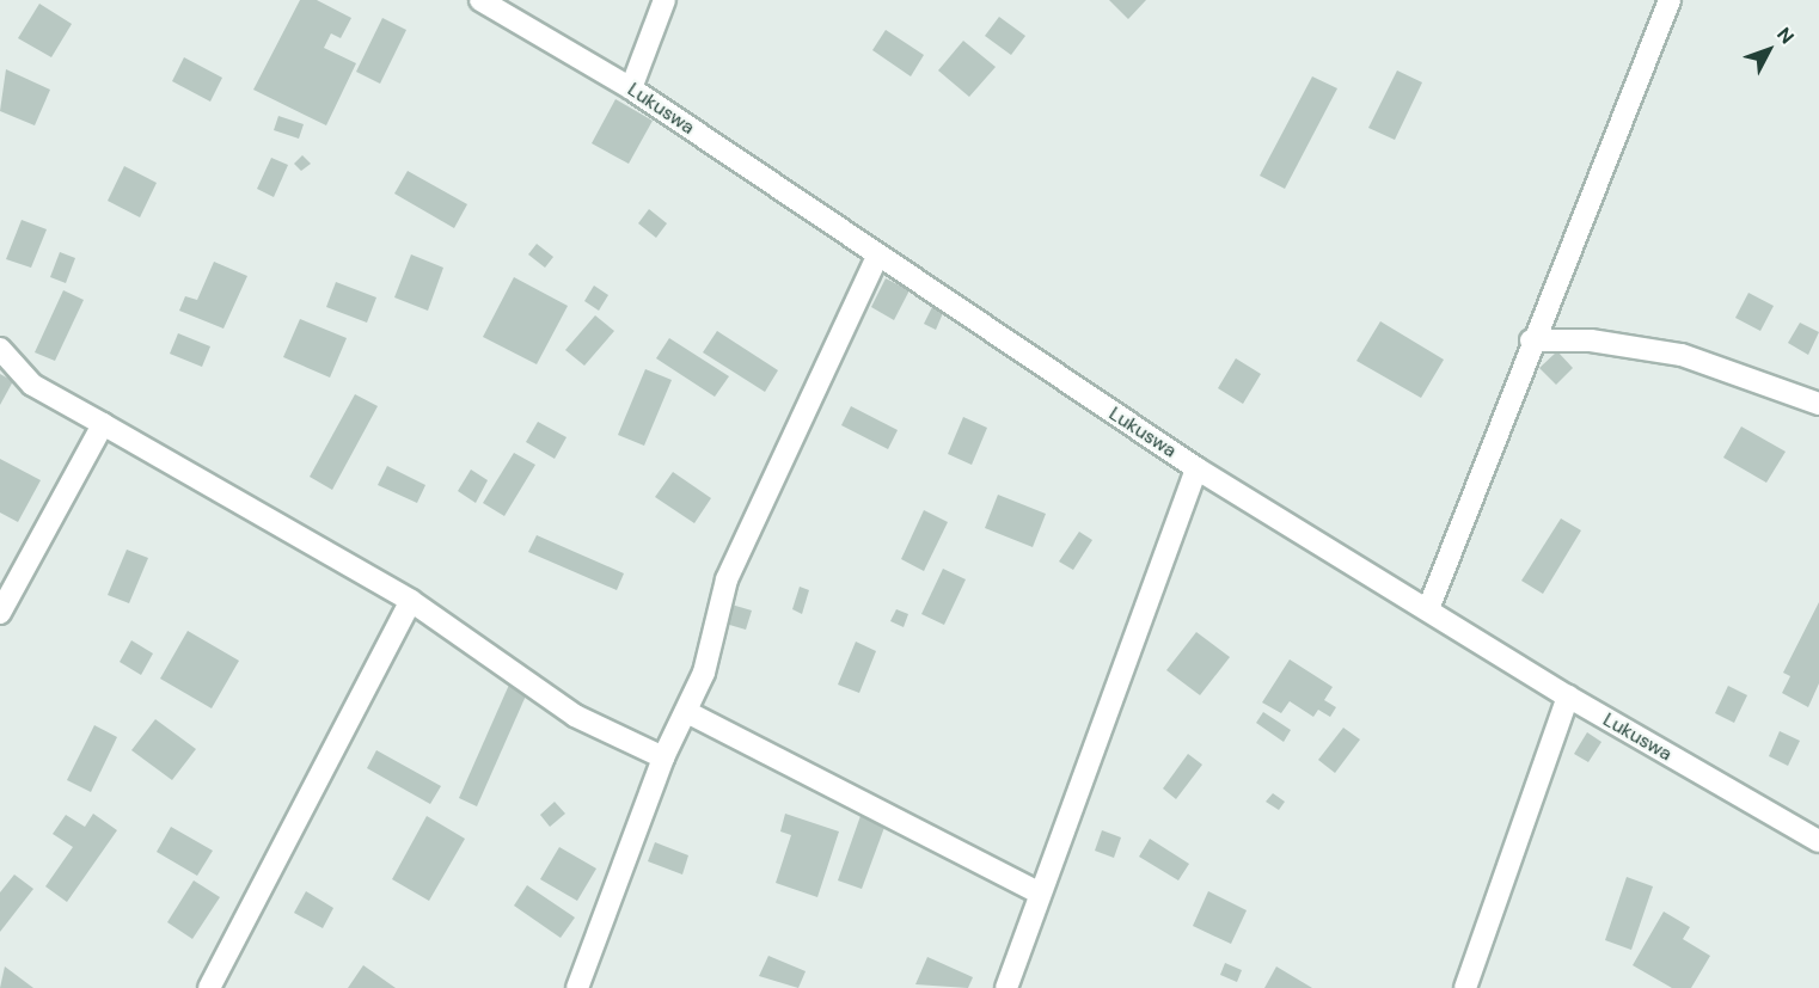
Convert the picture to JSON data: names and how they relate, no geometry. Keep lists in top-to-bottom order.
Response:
{
  "streets": {
    "street": ["Lukuswa"]
  },
  "north": "top right"
}
